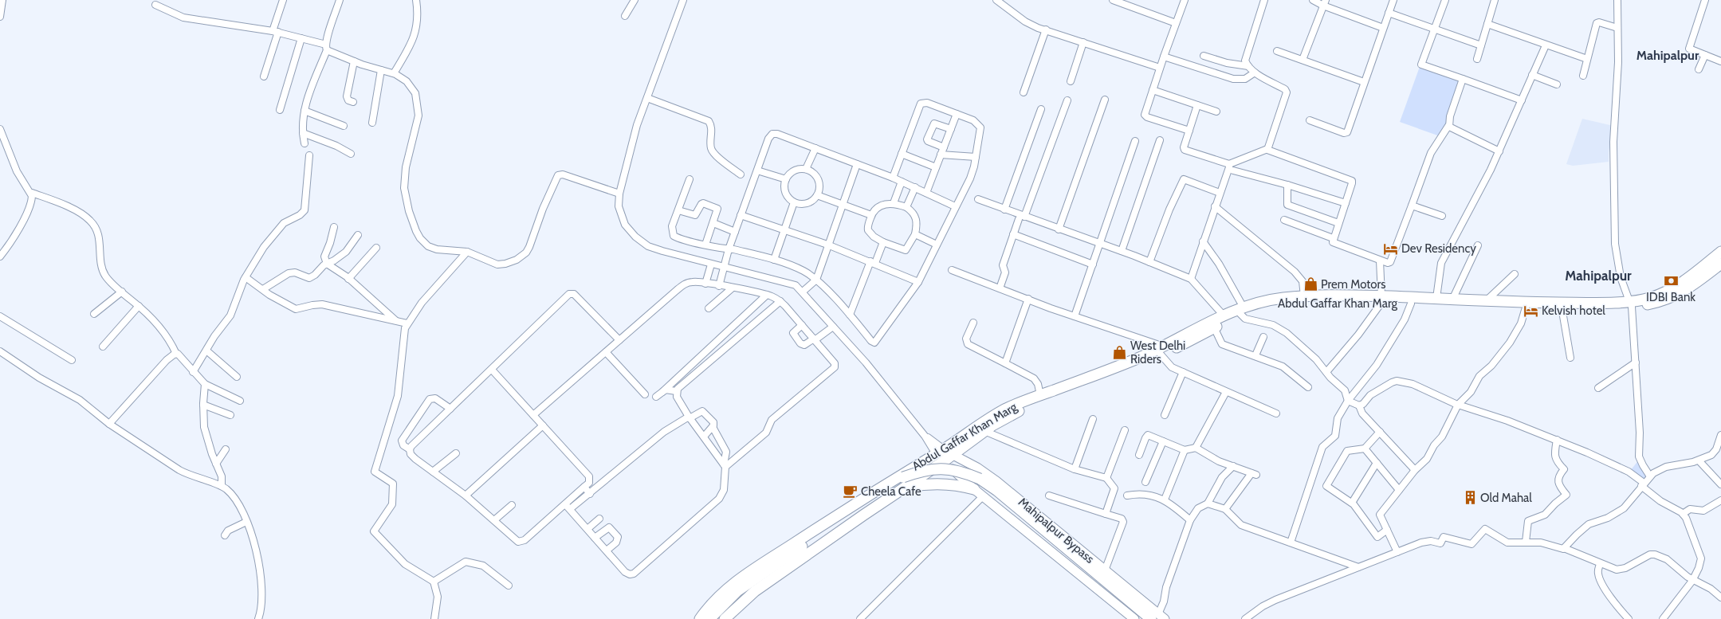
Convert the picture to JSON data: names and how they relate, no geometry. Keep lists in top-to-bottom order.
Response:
{
  "streets": {
    "main road": ["Abdul Gaffar Khan Marg"],
    "street": ["Mahipalpur Bypass"]
  },
  "crossings": [
    ["Abdul Gaffar Khan Marg", "Mahipalpur Bypass"]
  ],
  "districts": ["Mahipalpur", "Mahipalpur"],
  "places": {
    "hotel": ["Dev Residency", "Kelvish hotel"],
    "bank": ["IDBI Bank"],
    "shop": ["Prem Motors", "West Delhi Riders"],
    "cafe": ["Cheela Cafe"],
    "building": ["Old Mahal"]
  }
}
